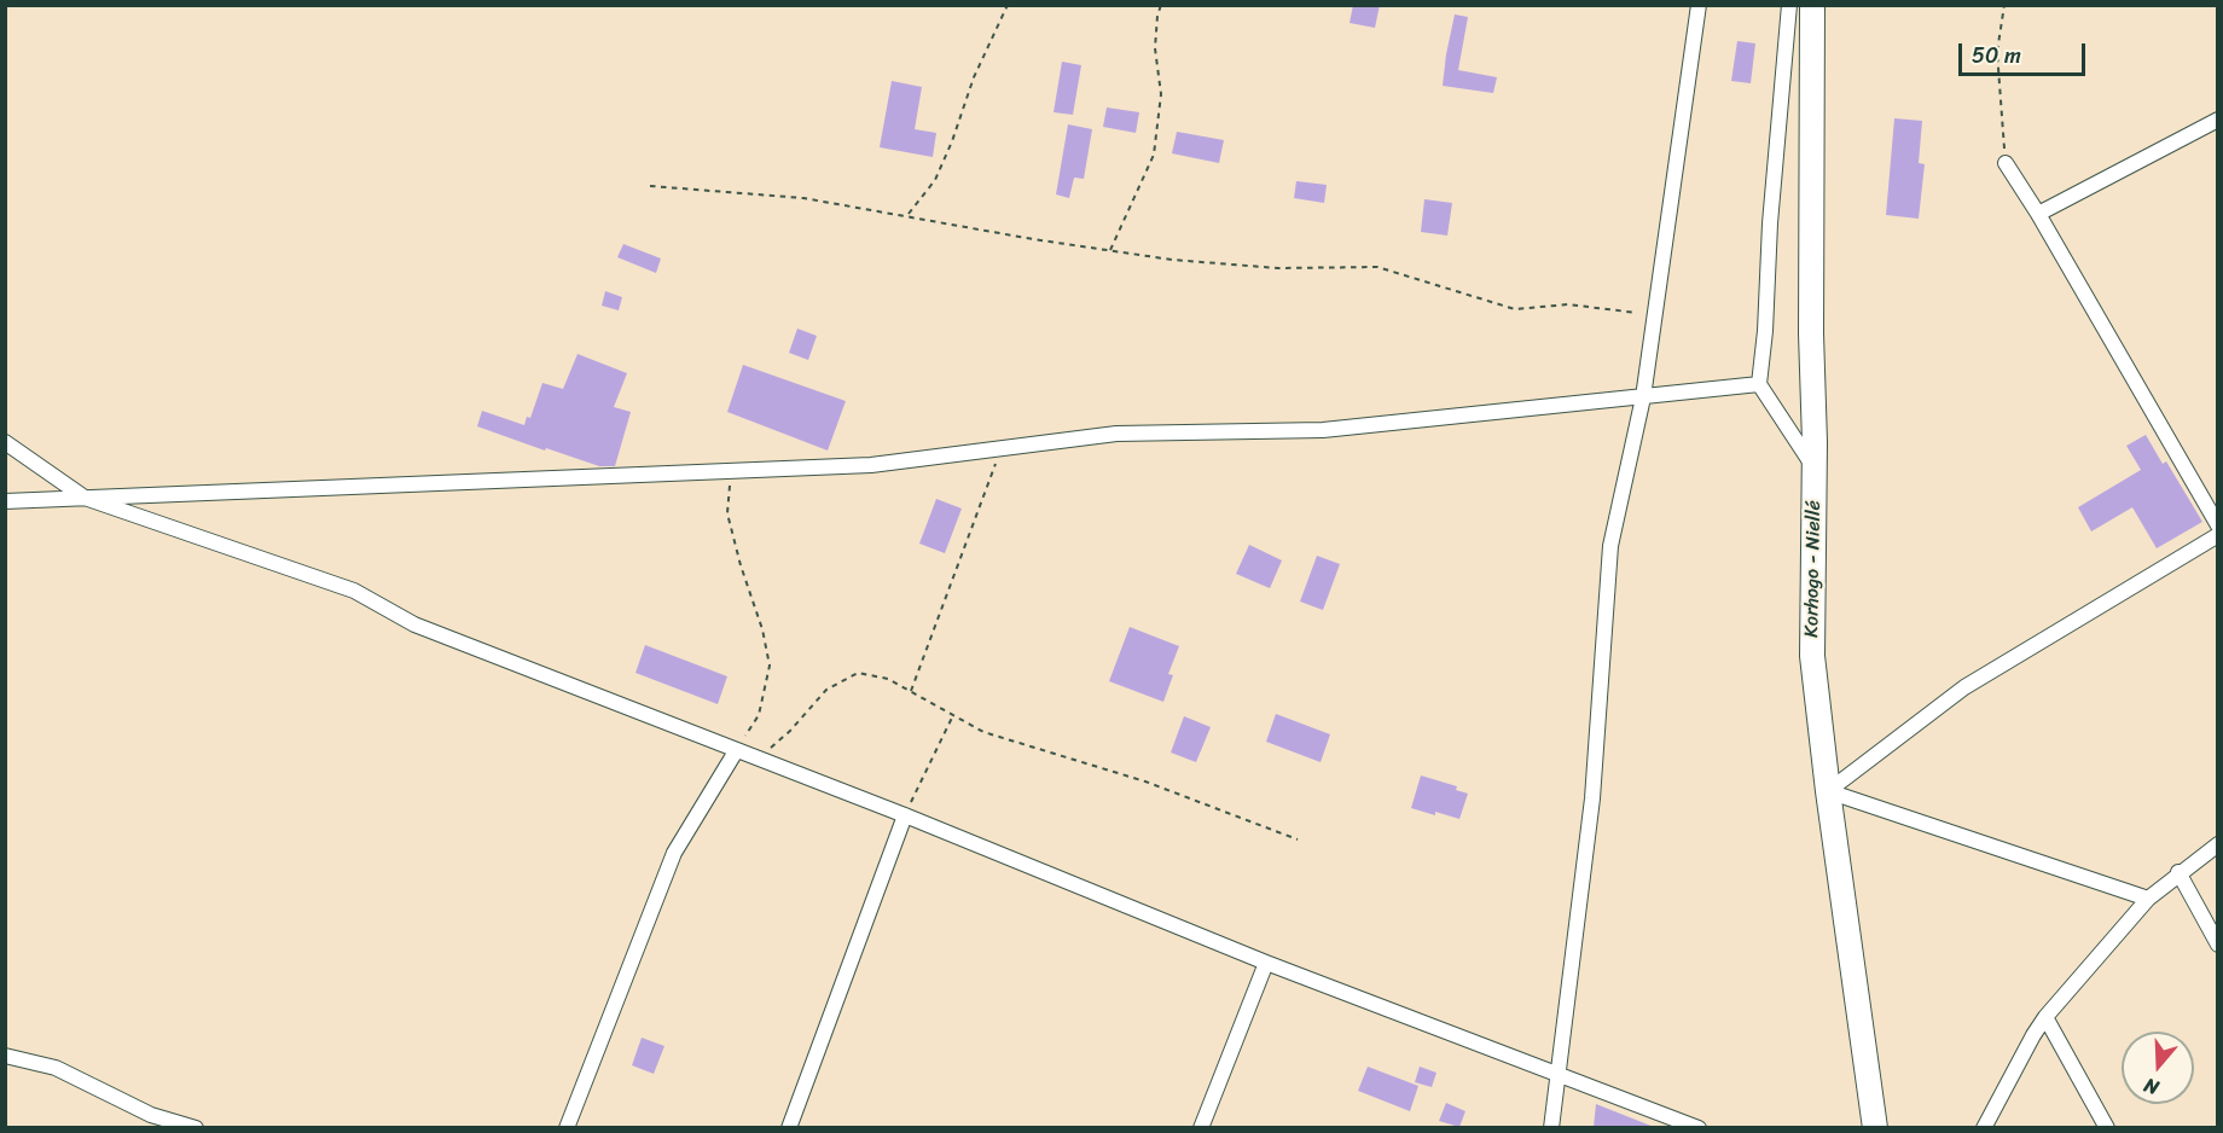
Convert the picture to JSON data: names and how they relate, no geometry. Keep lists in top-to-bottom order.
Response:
{
  "streets": {
    "main road": ["Korhogo - Niellé"]
  },
  "scale_bar": "50 m",
  "north": "bottom"
}
